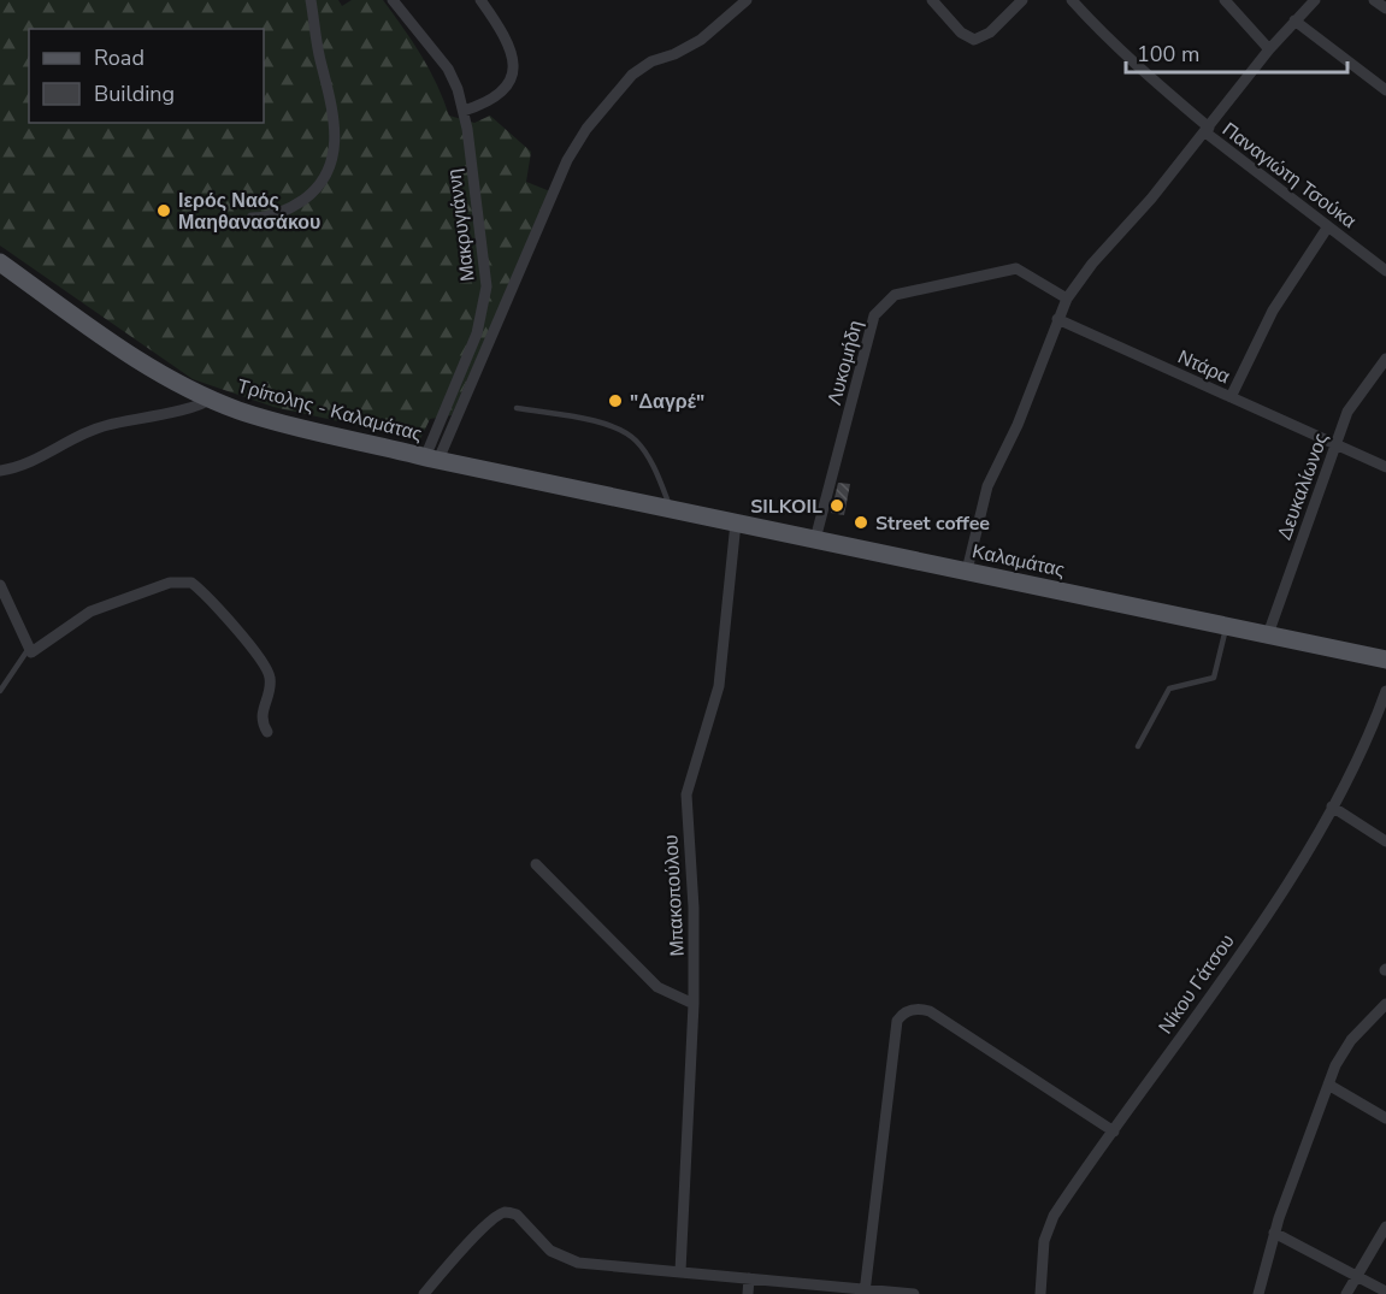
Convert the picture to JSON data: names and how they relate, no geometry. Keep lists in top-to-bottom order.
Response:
{
  "streets": {
    "main road": ["Τρίπολης - Καλαμάτας", "Καλαμάτας"],
    "street": [
      "Παναγιώτη Τσούκα",
      "Μακρυγιάννη",
      "Λυκομήδη",
      "Ντάρα",
      "Δευκαλίωνος",
      "Μπακοπούλου",
      "Νίκου Γάτσου"
    ]
  },
  "crossings": [
    ["Μακρυγιάννη", "Τρίπολης - Καλαμάτας"],
    ["Μακρυγιάννη", "Καλαμάτας"],
    ["Λυκομήδη", "Καλαμάτας"],
    ["Ντάρα", "Δευκαλίωνος"],
    ["Τρίπολης - Καλαμάτας", "Καλαμάτας"],
    ["Δευκαλίωνος", "Καλαμάτας"],
    ["Καλαμάτας", "Μπακοπούλου"]
  ],
  "places": [
    "Ιερός Ναός Μαηθανασάκου",
    "\"Δαγρέ\"",
    "SILKOIL",
    "Street coffee"
  ],
  "legend": ["Road", "Building"],
  "scale_bar": "100 m"
}
